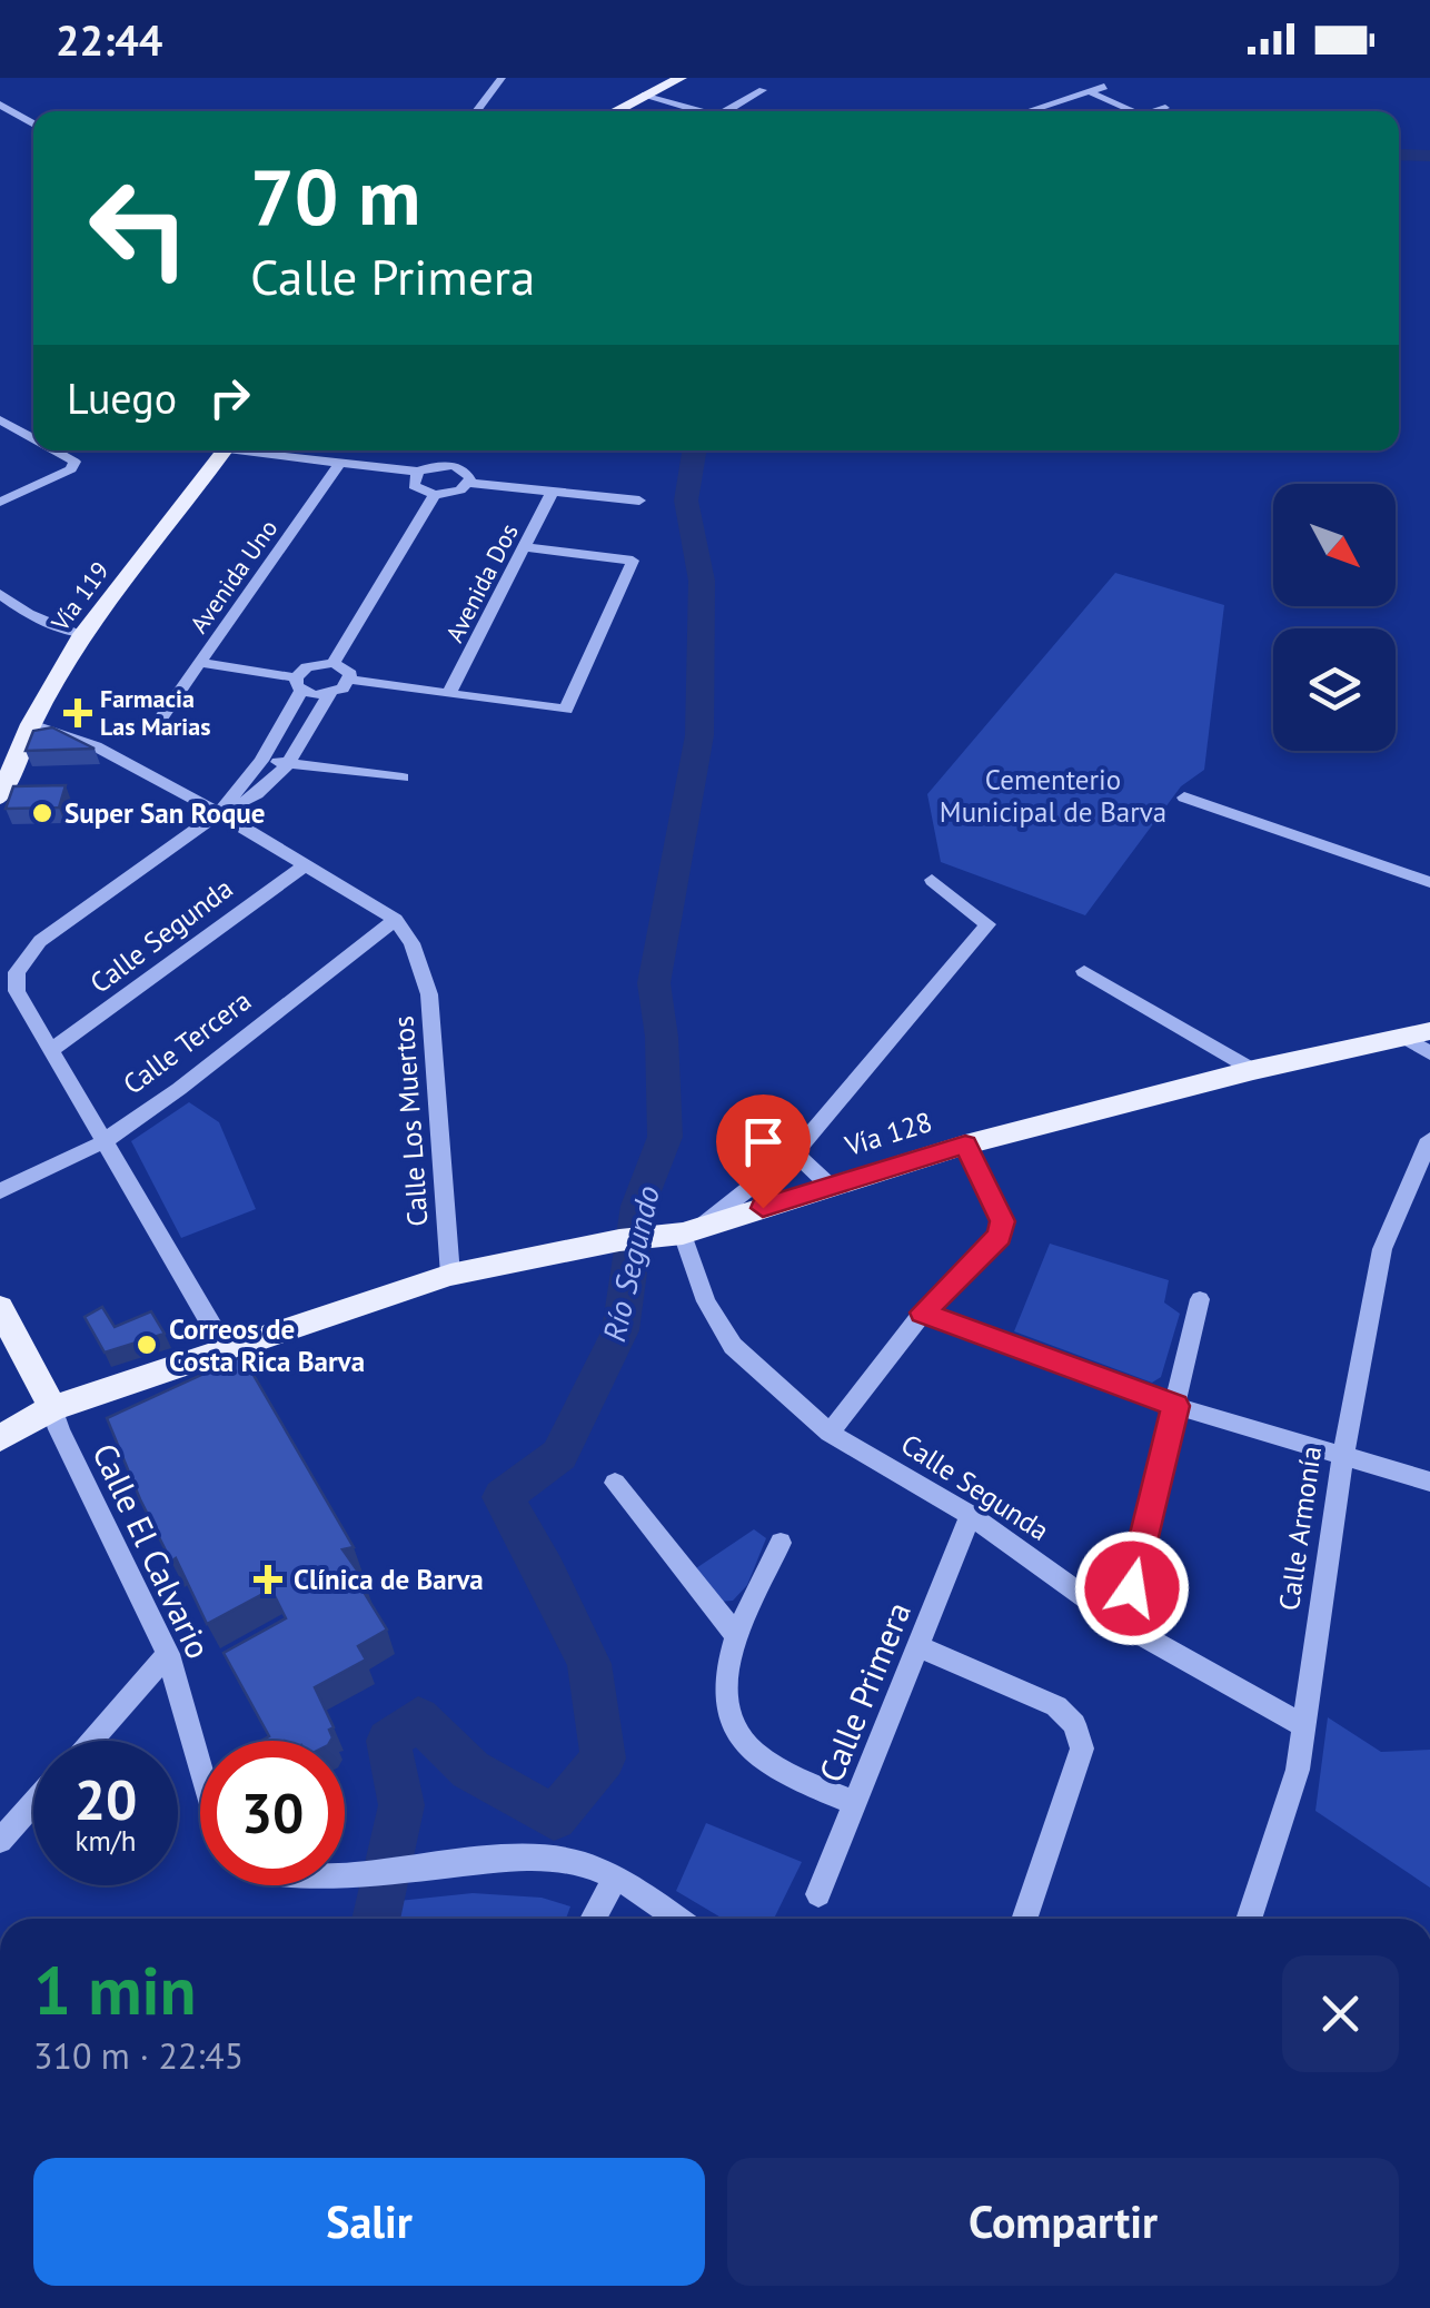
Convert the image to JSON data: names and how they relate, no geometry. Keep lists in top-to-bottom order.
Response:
{
  "streets": {
    "main road": ["Vía 119", "Vía 128"],
    "street": [
      "Avenida Uno",
      "Avenida Dos",
      "Calle Segunda",
      "Calle Tercera",
      "Calle Los Muertos",
      "Calle Armonía",
      "Calle El Calvario",
      "Calle Primera"
    ]
  },
  "crossings": [
    ["Calle Segunda", "Vía 128"],
    ["Calle Segunda", "Calle Armonía"],
    ["Calle Segunda", "Calle Primera"],
    ["Calle Tercera", "Calle Los Muertos"],
    ["Calle Los Muertos", "Vía 128"],
    ["Vía 128", "Calle El Calvario"]
  ],
  "water": ["Río Segundo"],
  "parks": ["Cementerio Municipal de Barva"],
  "places": {
    "health": ["Farmacia Las Marias", "Clínica de Barva"],
    "other": ["Super San Roque", "Correos de Costa Rica Barva"]
  },
  "north": "bottom right",
  "page": {
    "status": "22:44",
    "turn": ["70 m", "Calle Primera"],
    "then": "Luego",
    "speed": "20 km/h",
    "limit": "30",
    "heading": ["1 min", "310 m · 22:45"],
    "buttons": ["Salir", "Compartir"]
  }
}
